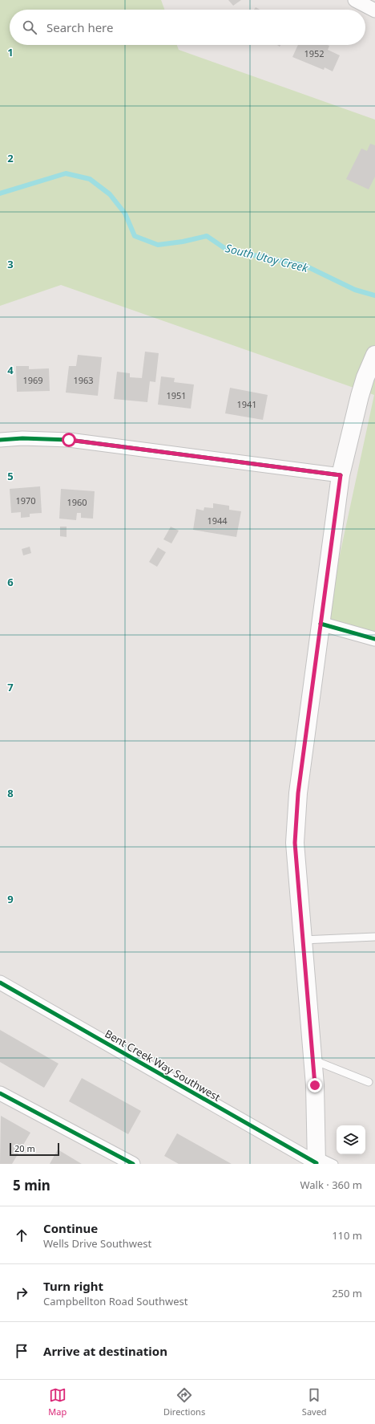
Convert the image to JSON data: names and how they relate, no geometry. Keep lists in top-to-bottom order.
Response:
{
  "streets": {
    "street": ["Bent Creek Way Southwest"]
  },
  "water": ["South Utoy Creek"],
  "house_numbers": [
    "1952",
    "1969",
    "1963",
    "1951",
    "1941",
    "1970",
    "1960",
    "1944"
  ],
  "scale_bar": "20 m",
  "page": {
    "search": "Search here",
    "scale": "20 m",
    "heading": ["5 min", "Walk · 360 m"],
    "list": [
      ["Continue", "Wells Drive Southwest", "110 m"],
      ["Turn right", "Campbellton Road Southwest", "250 m"],
      "Arrive at destination"
    ],
    "nav": ["Map", "Directions", "Saved"]
  },
  "grid": {
    "rows": [
      "1",
      "2",
      "3",
      "4",
      "5",
      "6",
      "7",
      "8",
      "9"
    ]
  }
}
